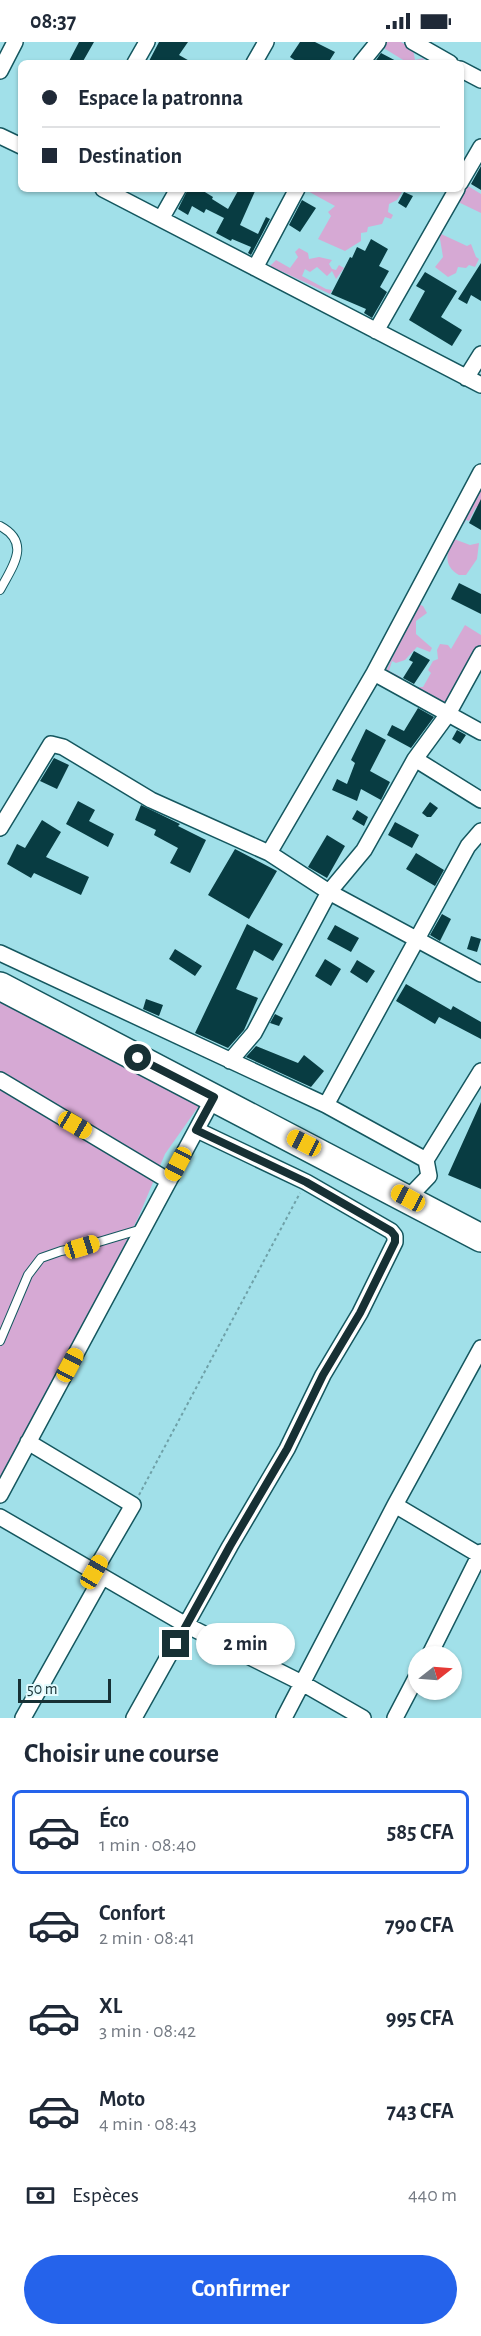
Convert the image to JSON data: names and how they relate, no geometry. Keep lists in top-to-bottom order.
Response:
{
  "scale_bar": "50 m",
  "north": "right",
  "page": {
    "status": "08:37",
    "banner": ["Espace la patronna", "Destination"],
    "bubble": "2 min",
    "scale": "50 m",
    "heading": "Choisir une course",
    "list": [
      {
        "name": "Éco",
        "note": "1 min · 08:40",
        "value": "585 CFA"
      },
      {
        "name": "Confort",
        "note": "2 min · 08:41",
        "value": "790 CFA"
      },
      {
        "name": "XL",
        "note": "3 min · 08:42",
        "value": "995 CFA"
      },
      {
        "name": "Moto",
        "note": "4 min · 08:43",
        "value": "743 CFA"
      }
    ],
    "pay": ["Espèces", "440 m"],
    "buttons": "Confirmer"
  }
}
